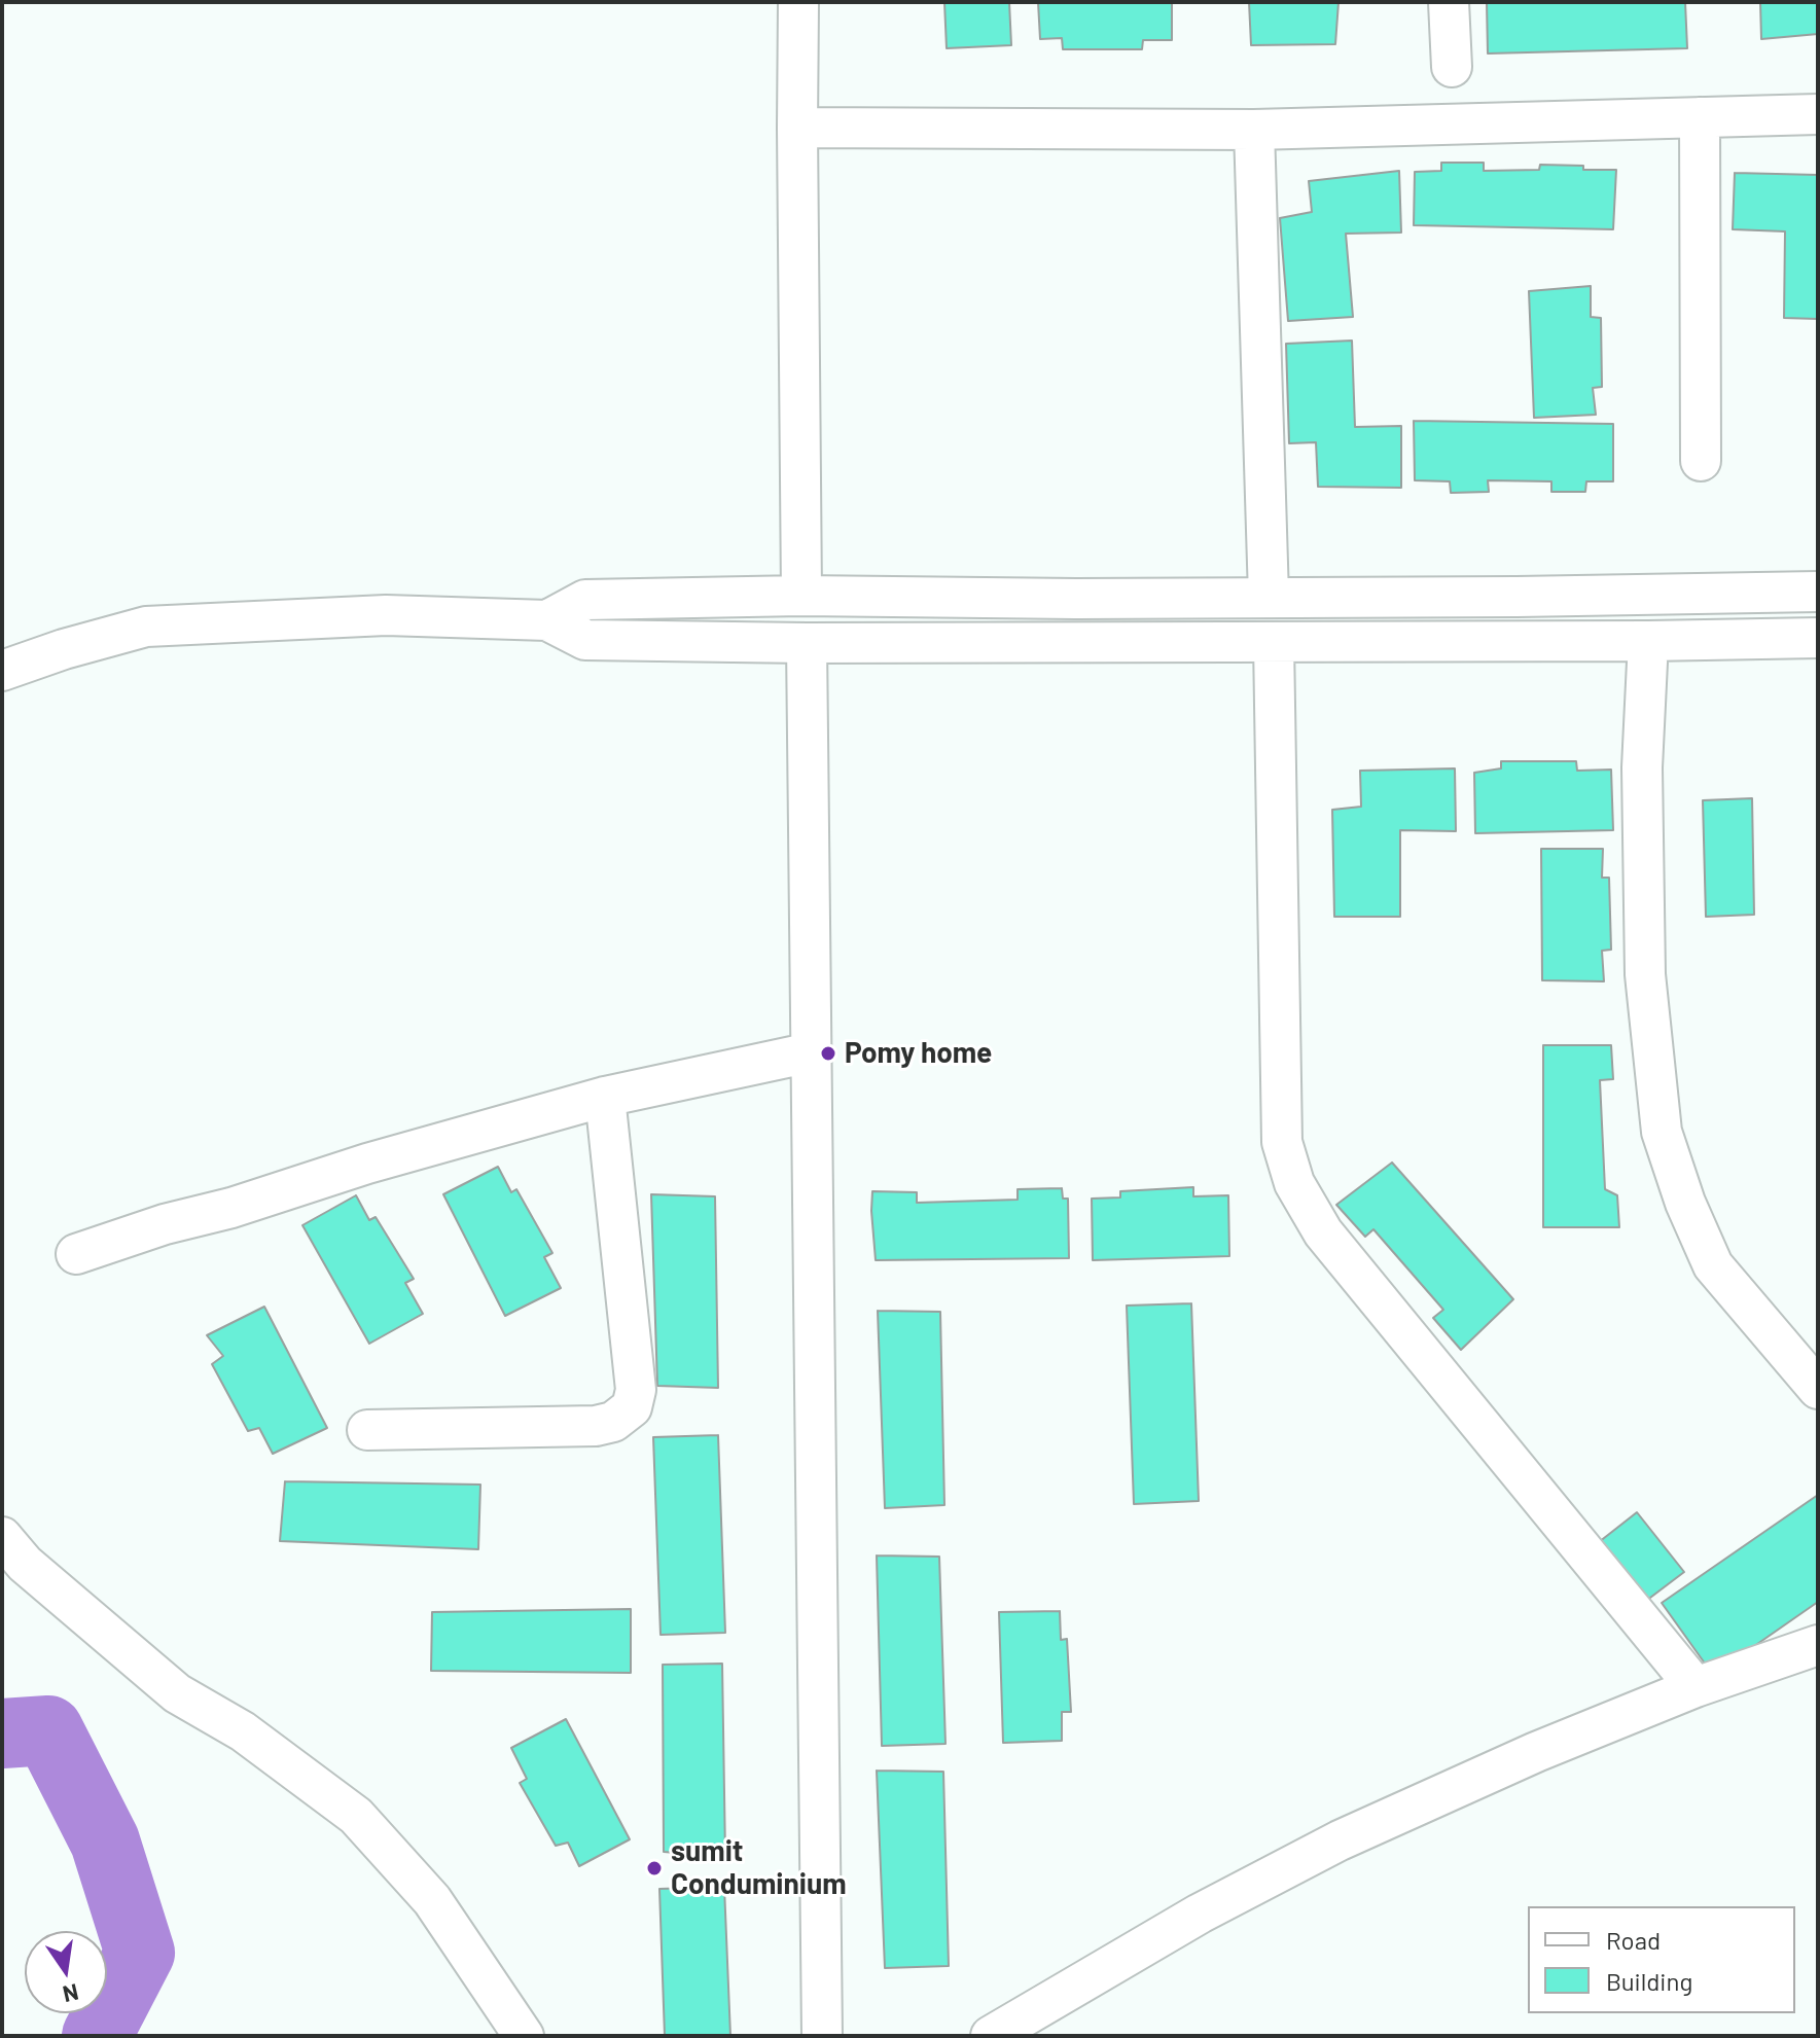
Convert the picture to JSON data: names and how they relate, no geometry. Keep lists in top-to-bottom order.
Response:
{
  "places": ["Pomy home", "sumit Conduminium"],
  "legend": ["Road", "Building"],
  "north": "bottom"
}
